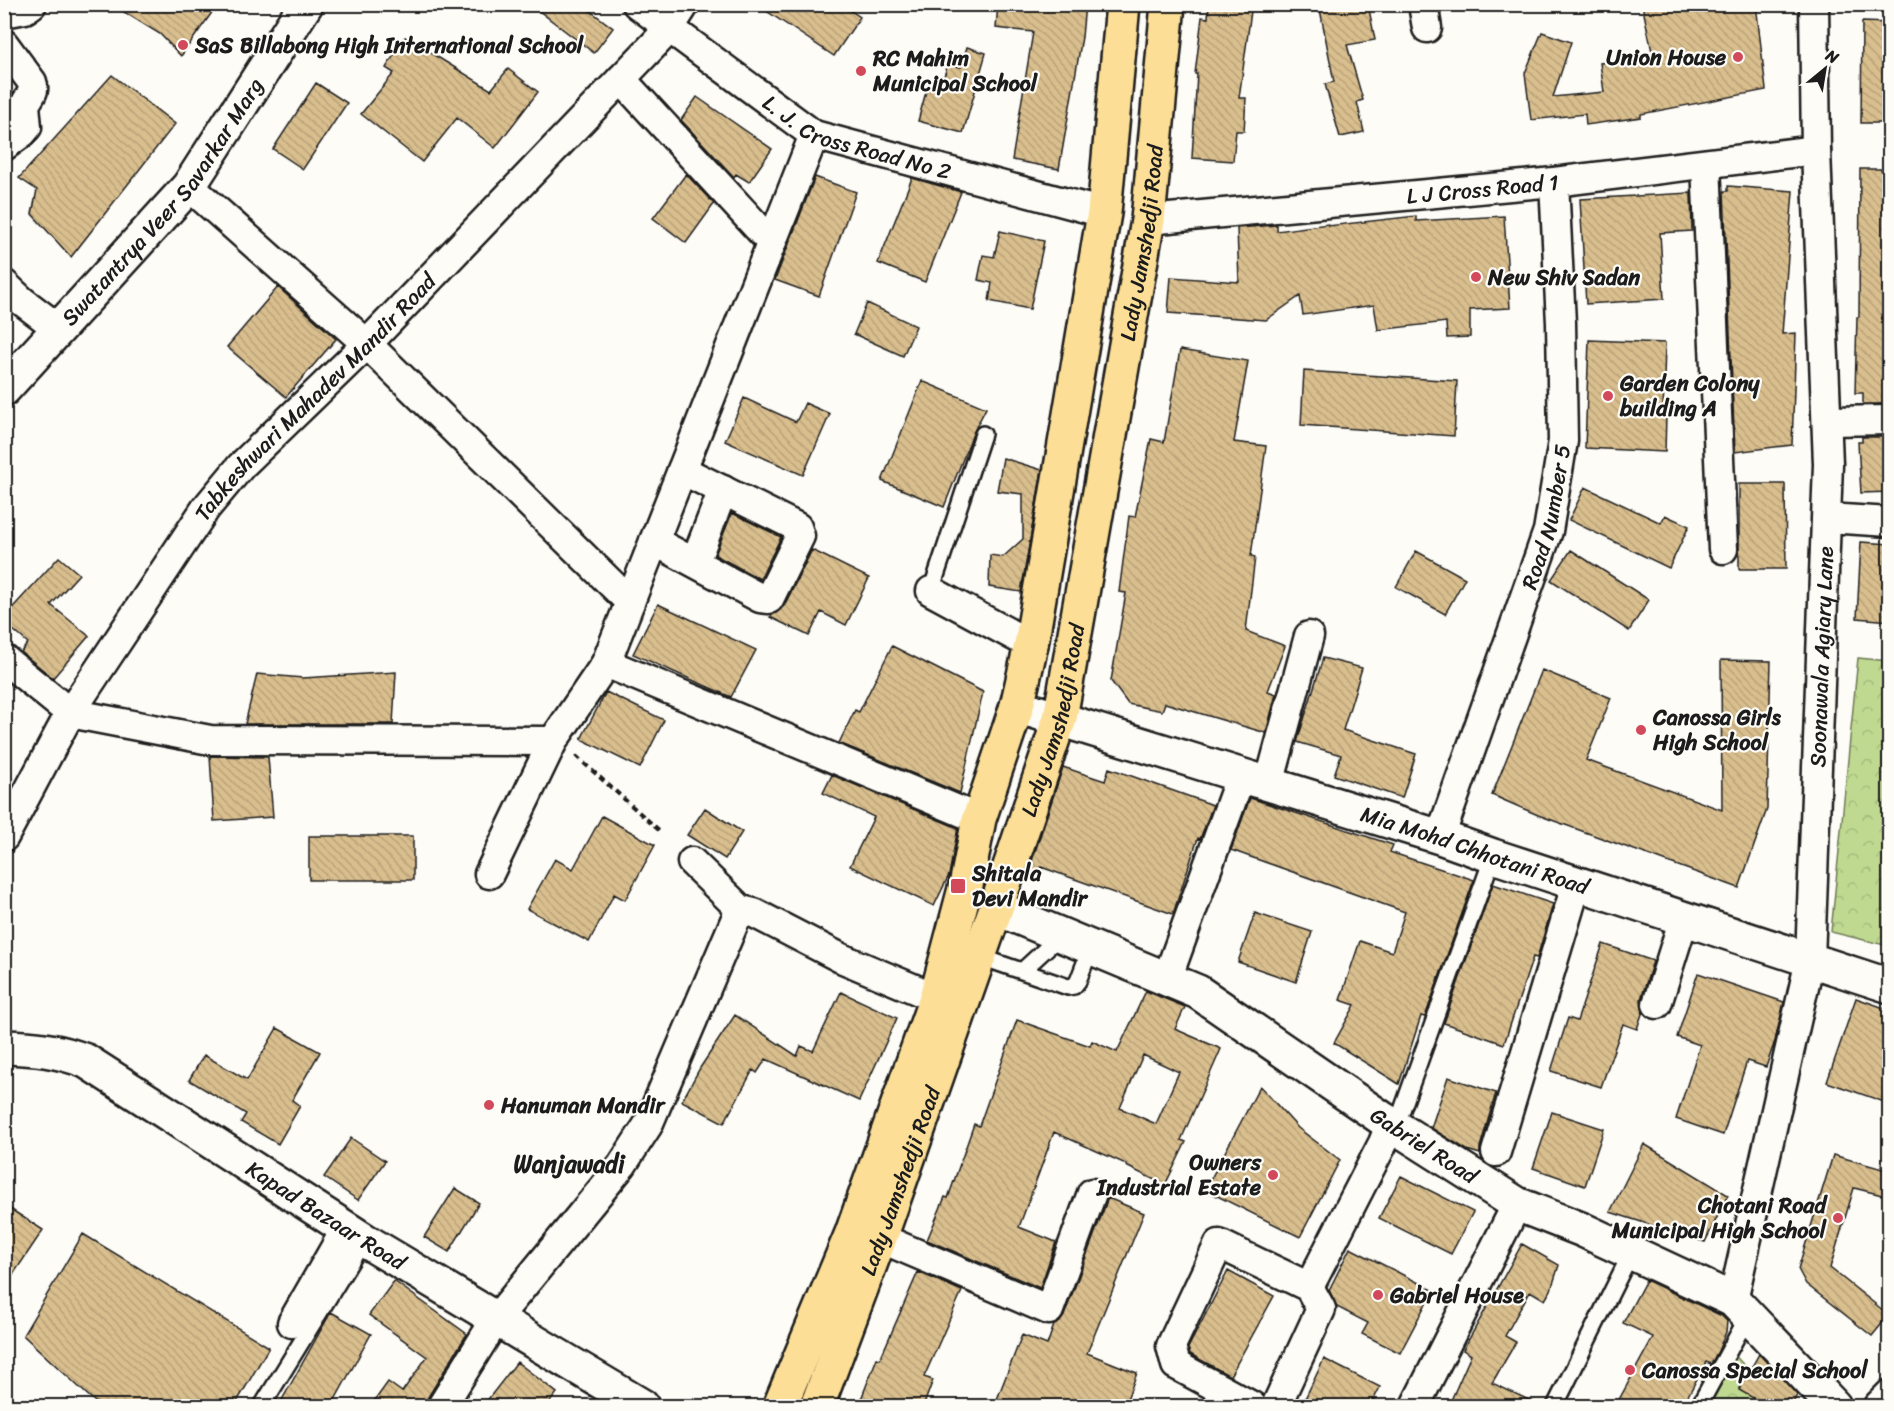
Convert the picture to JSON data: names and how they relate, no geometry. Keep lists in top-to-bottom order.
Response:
{
  "streets": {
    "main road": ["Lady Jamshedji Road"],
    "street": [
      "L. J. Cross Road No 2",
      "L J Cross Road 1",
      "Swatantrya Veer Savarkar Marg",
      "Tabkeshwari Mahadev Mandir Road",
      "Road Number 5",
      "Soonawala Agiary Lane",
      "Mia Mohd Chhotani Road",
      "Gabriel Road",
      "Kapad Bazaar Road"
    ]
  },
  "crossings": [
    ["L. J. Cross Road No 2", "Lady Jamshedji Road"],
    ["L. J. Cross Road No 2", "Tabkeshwari Mahadev Mandir Road"],
    ["L J Cross Road 1", "Lady Jamshedji Road"],
    ["L J Cross Road 1", "Road Number 5"],
    ["L J Cross Road 1", "Soonawala Agiary Lane"],
    ["Lady Jamshedji Road", "Mia Mohd Chhotani Road"],
    ["Lady Jamshedji Road", "Gabriel Road"],
    ["Road Number 5", "Mia Mohd Chhotani Road"],
    ["Soonawala Agiary Lane", "Mia Mohd Chhotani Road"],
    ["Soonawala Agiary Lane", "Gabriel Road"]
  ],
  "districts": ["Wanjawadi"],
  "places": {
    "other": [
      "SaS Billabong High International School",
      "Union House",
      "RC Mahim Municipal School",
      "New Shiv Sadan",
      "Garden Colony building A",
      "Canossa Girls High School",
      "Hanuman Mandir",
      "Owners Industrial Estate",
      "Chotani Road Municipal High School",
      "Gabriel House",
      "Canossa Special School"
    ],
    "transit": ["Shitala Devi Mandir"]
  },
  "north": "top right"
}
